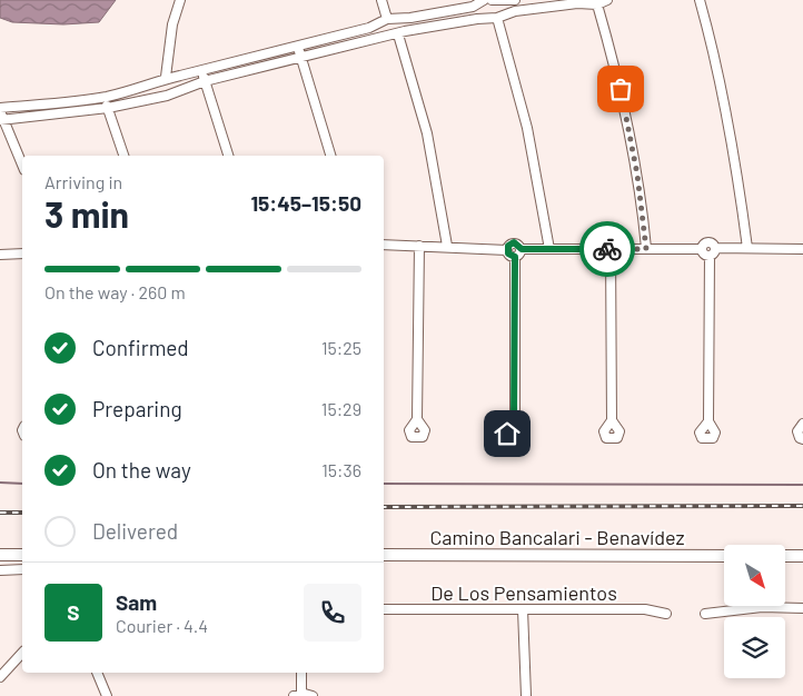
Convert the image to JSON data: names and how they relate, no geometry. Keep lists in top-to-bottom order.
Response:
{
  "streets": {
    "main road": ["Camino Bancalari - Benavídez"],
    "street": ["De Los Pensamientos"]
  },
  "north": "bottom right",
  "page": {
    "heading": ["3 min", "Arriving in", "15:45–15:50"],
    "panel": ["Sam", "Courier · 4.4"],
    "bar": "On the way · 260 m",
    "list": [
      ["Confirmed", "15:25"],
      ["Preparing", "15:29"],
      ["On the way", "15:36"],
      "Delivered"
    ],
    "round": "S"
  }
}
